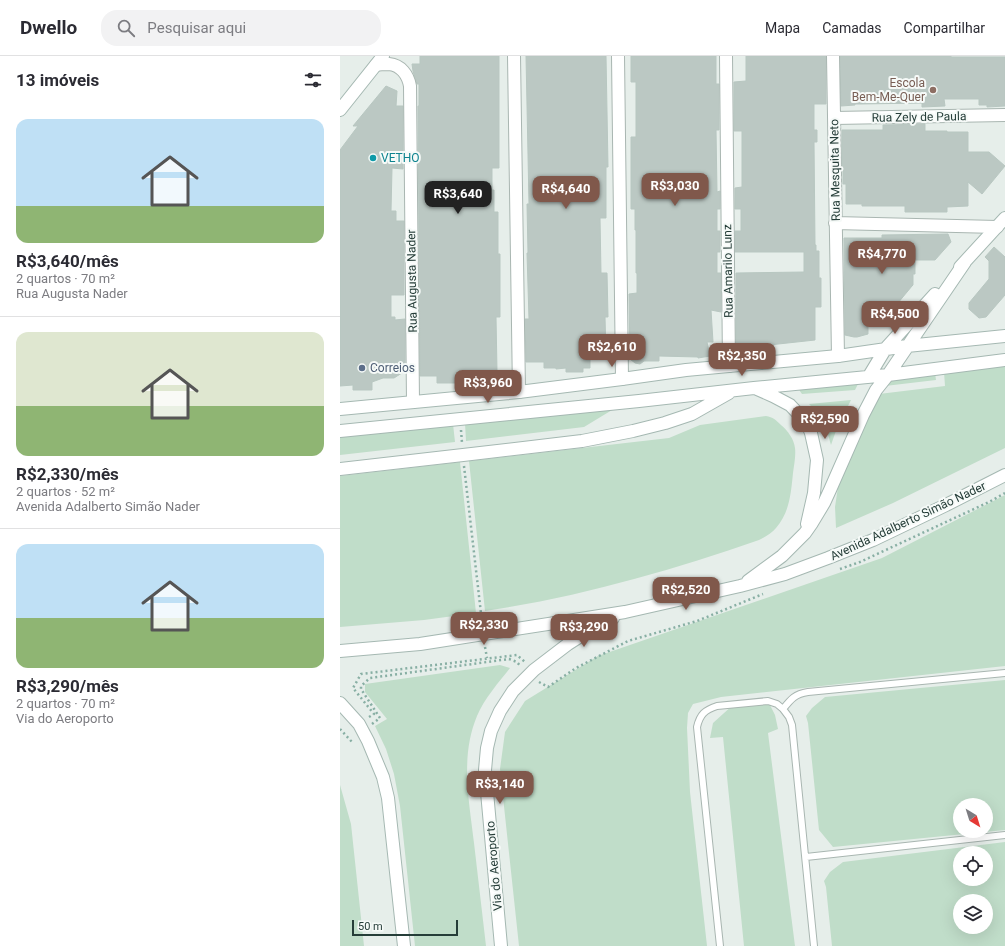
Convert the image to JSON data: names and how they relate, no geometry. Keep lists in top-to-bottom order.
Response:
{
  "streets": {
    "street": [
      "Rua Zely de Paula",
      "Rua Mesquita Neto",
      "Rua Amarilo Lunz",
      "Rua Augusta Nader",
      "Avenida Adalberto Simão Nader",
      "Via do Aeroporto"
    ]
  },
  "crossings": [
    ["Rua Zely de Paula", "Rua Mesquita Neto"],
    ["Avenida Adalberto Simão Nader", "Via do Aeroporto"]
  ],
  "places": ["Escola Bem-Me-Quer", "VETHO", "Correios"],
  "scale_bar": "50 m",
  "north": "bottom right",
  "page": {
    "header": "Dwello",
    "search": "Pesquisar aqui",
    "nav": ["Mapa", "Camadas", "Compartilhar"],
    "heading": "13 imóveis",
    "list": [
      {
        "name": "R$3,640/mês",
        "note": "2 quartos · 70 m² · Rua Augusta Nader"
      },
      {
        "name": "R$2,330/mês",
        "note": "2 quartos · 52 m² · Avenida Adalberto Simão Nader"
      },
      {
        "name": "R$3,290/mês",
        "note": "2 quartos · 70 m² · Via do Aeroporto"
      }
    ],
    "price": [
      "R$3,030",
      "R$4,640",
      "R$3,640",
      "R$4,770",
      "R$4,500",
      "R$2,610",
      "R$2,350",
      "R$3,960",
      "R$2,590",
      "R$2,520",
      "R$2,330",
      "R$3,290",
      "R$3,140"
    ],
    "scale": "50 m"
  }
}
